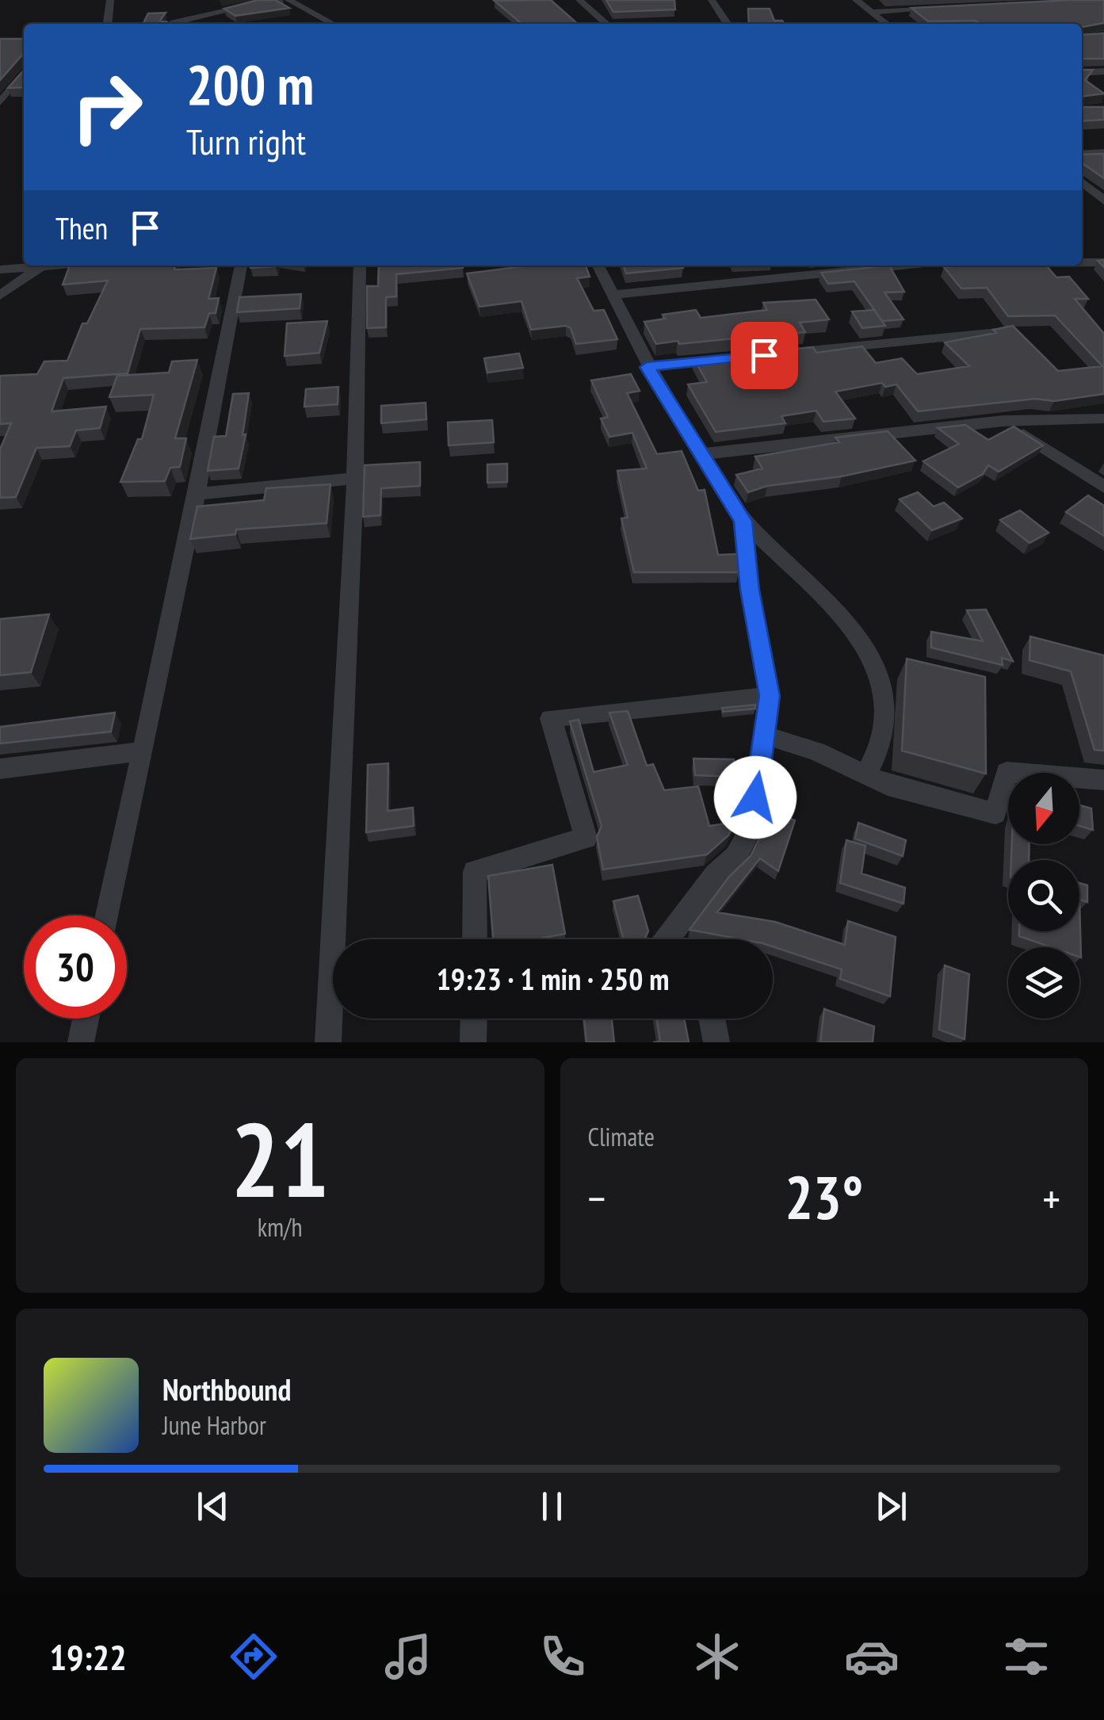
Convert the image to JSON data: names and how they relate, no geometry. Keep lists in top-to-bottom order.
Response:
{
  "north": "bottom",
  "page": {
    "turn": ["200 m", "Turn right"],
    "then": "Then",
    "limit": "30",
    "trip": "19:23 · 1 min · 250 m",
    "tile": [
      ["21", "km/h"],
      "Climate"
    ],
    "heat": ["−", "23°", "+"],
    "song": ["Northbound", "June Harbor"],
    "tabs": "19:22"
  }
}
